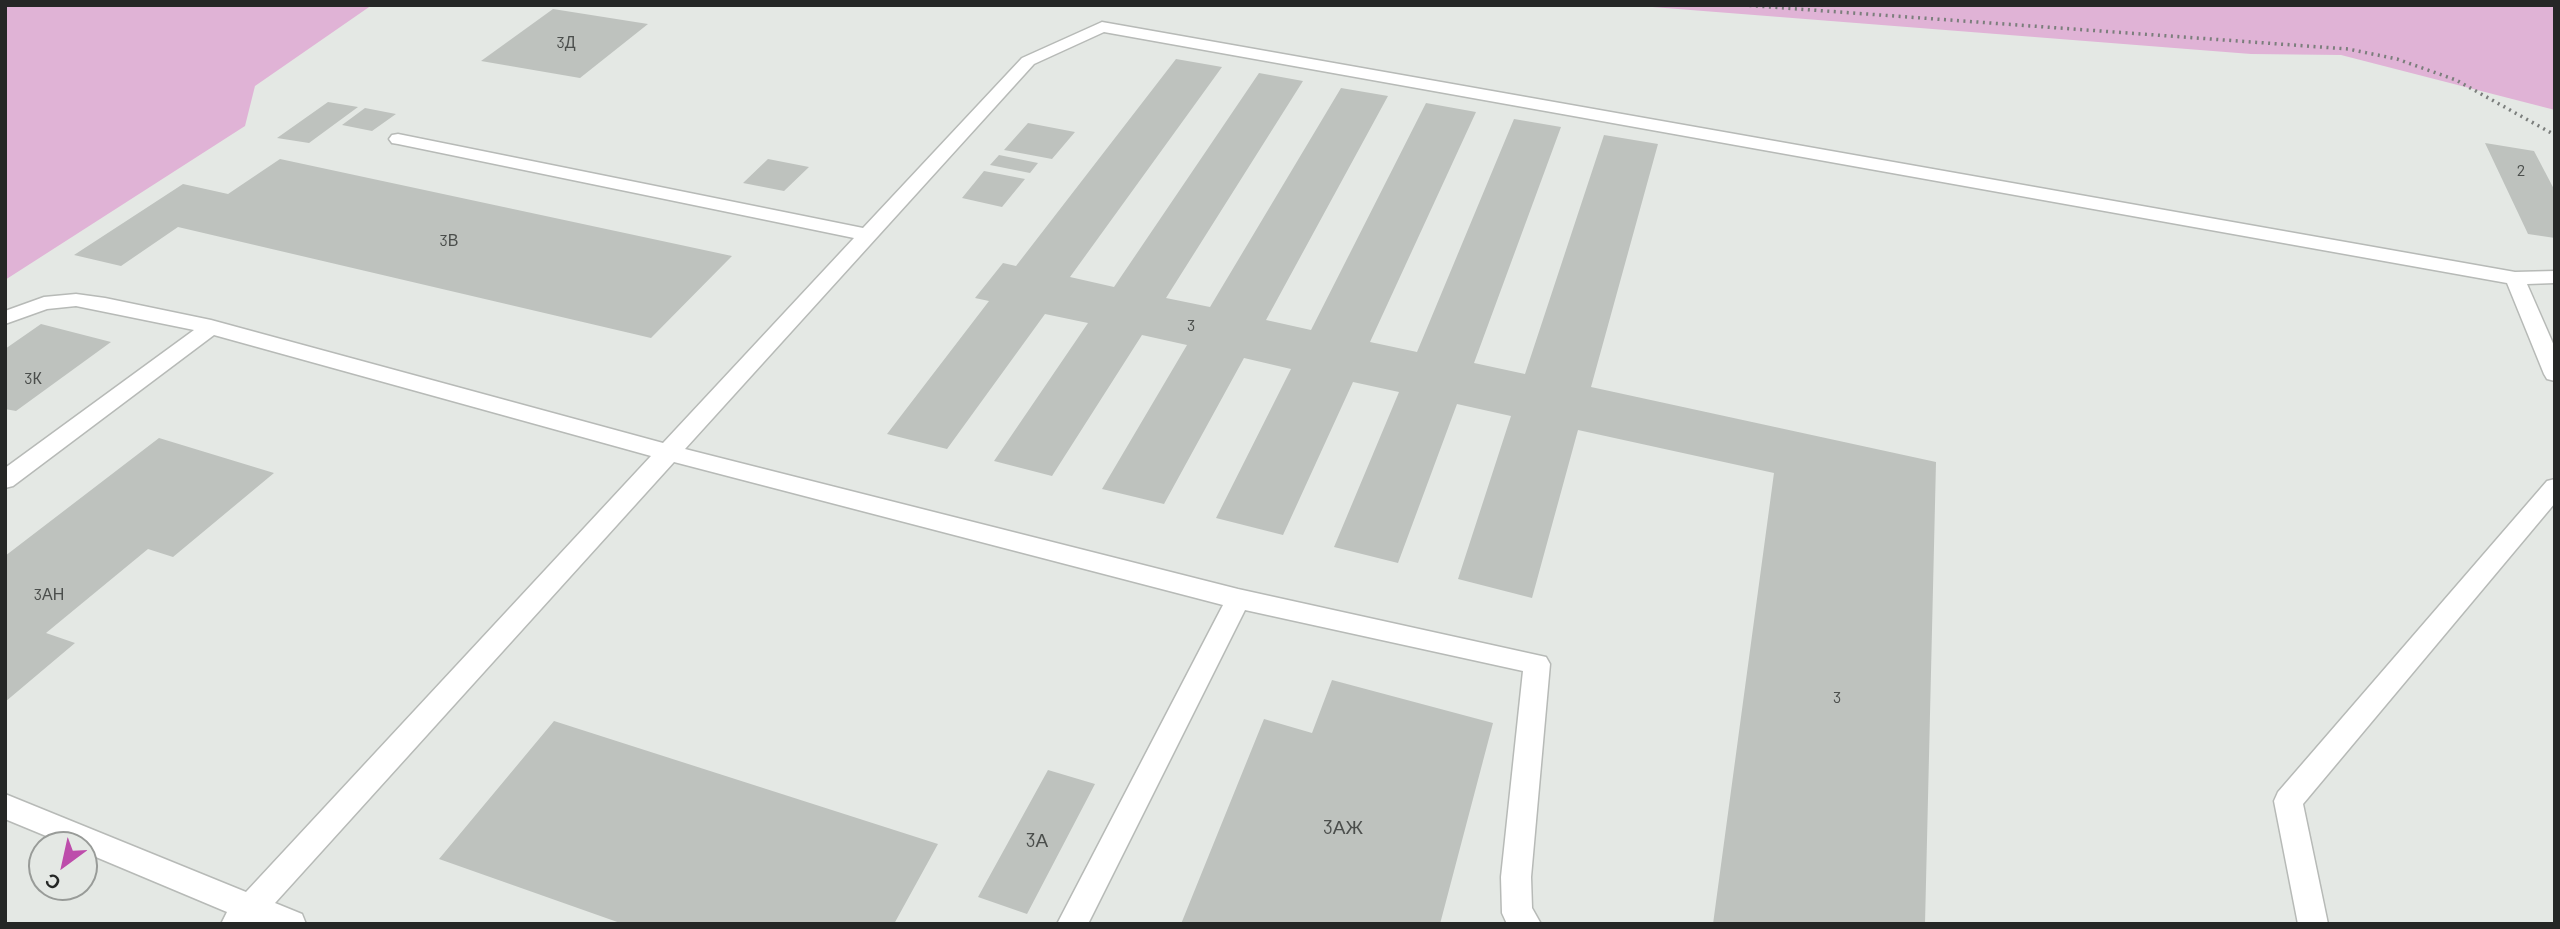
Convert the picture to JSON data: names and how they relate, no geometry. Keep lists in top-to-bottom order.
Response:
{
  "house_numbers": [
    "3Д",
    "2",
    "3В",
    "3",
    "3К",
    "3АН",
    "3",
    "3АЖ",
    "3А"
  ],
  "north": "bottom left"
}
